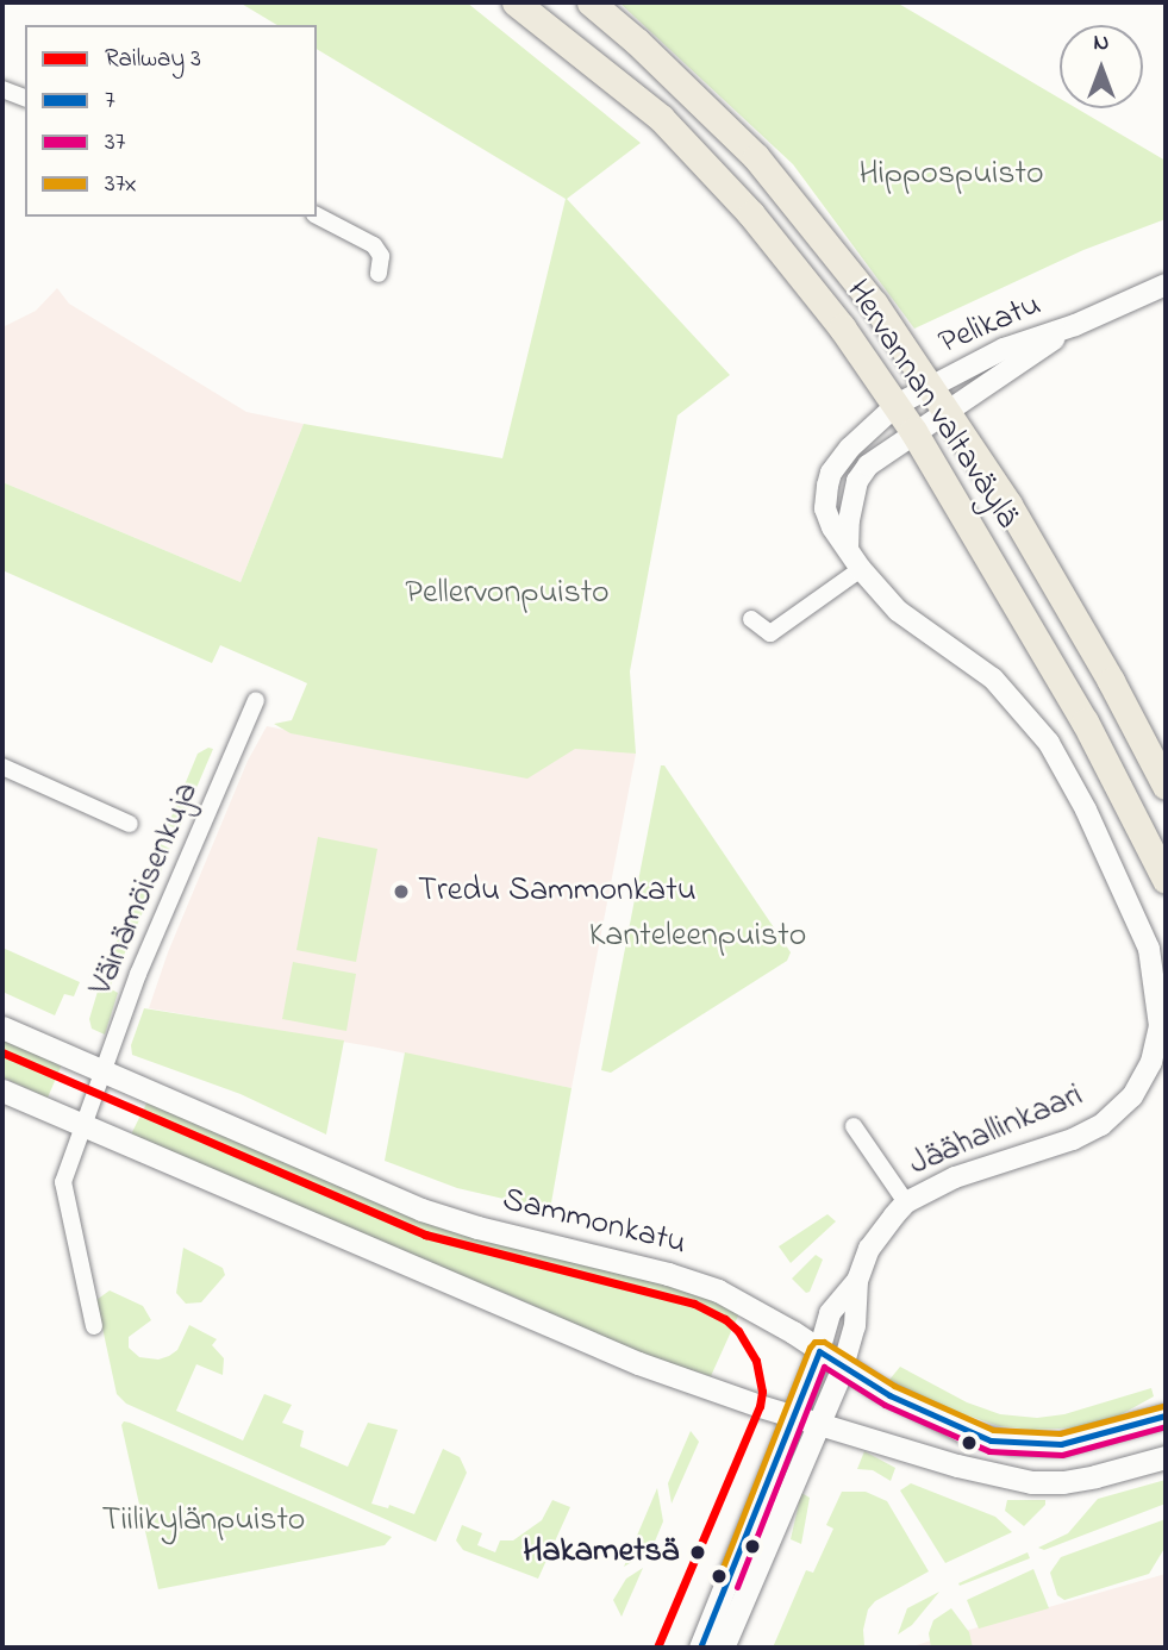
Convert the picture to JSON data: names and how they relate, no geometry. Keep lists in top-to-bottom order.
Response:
{
  "streets": {
    "highway": ["Hervannan valtaväylä"],
    "main road": ["Sammonkatu"],
    "street": ["Pelikatu", "Väinämöisenkuja", "Jäähallinkaari"]
  },
  "crossings": [
    ["Pelikatu", "Hervannan valtaväylä"],
    ["Pelikatu", "Jäähallinkaari"],
    ["Hervannan valtaväylä", "Jäähallinkaari"],
    ["Väinämöisenkuja", "Sammonkatu"],
    ["Jäähallinkaari", "Sammonkatu"]
  ],
  "parks": [
    "Hippospuisto",
    "Pellervonpuisto",
    "Kanteleenpuisto",
    "Tiilikylänpuisto"
  ],
  "places": ["Tredu Sammonkatu", "Hakametsä"],
  "lines": [
    "rail line 3",
    "transit line 37x",
    "transit line 7",
    "transit line 37"
  ],
  "legend": [
    "Railway 3",
    "7",
    "37",
    "37x"
  ],
  "north": "top"
}
